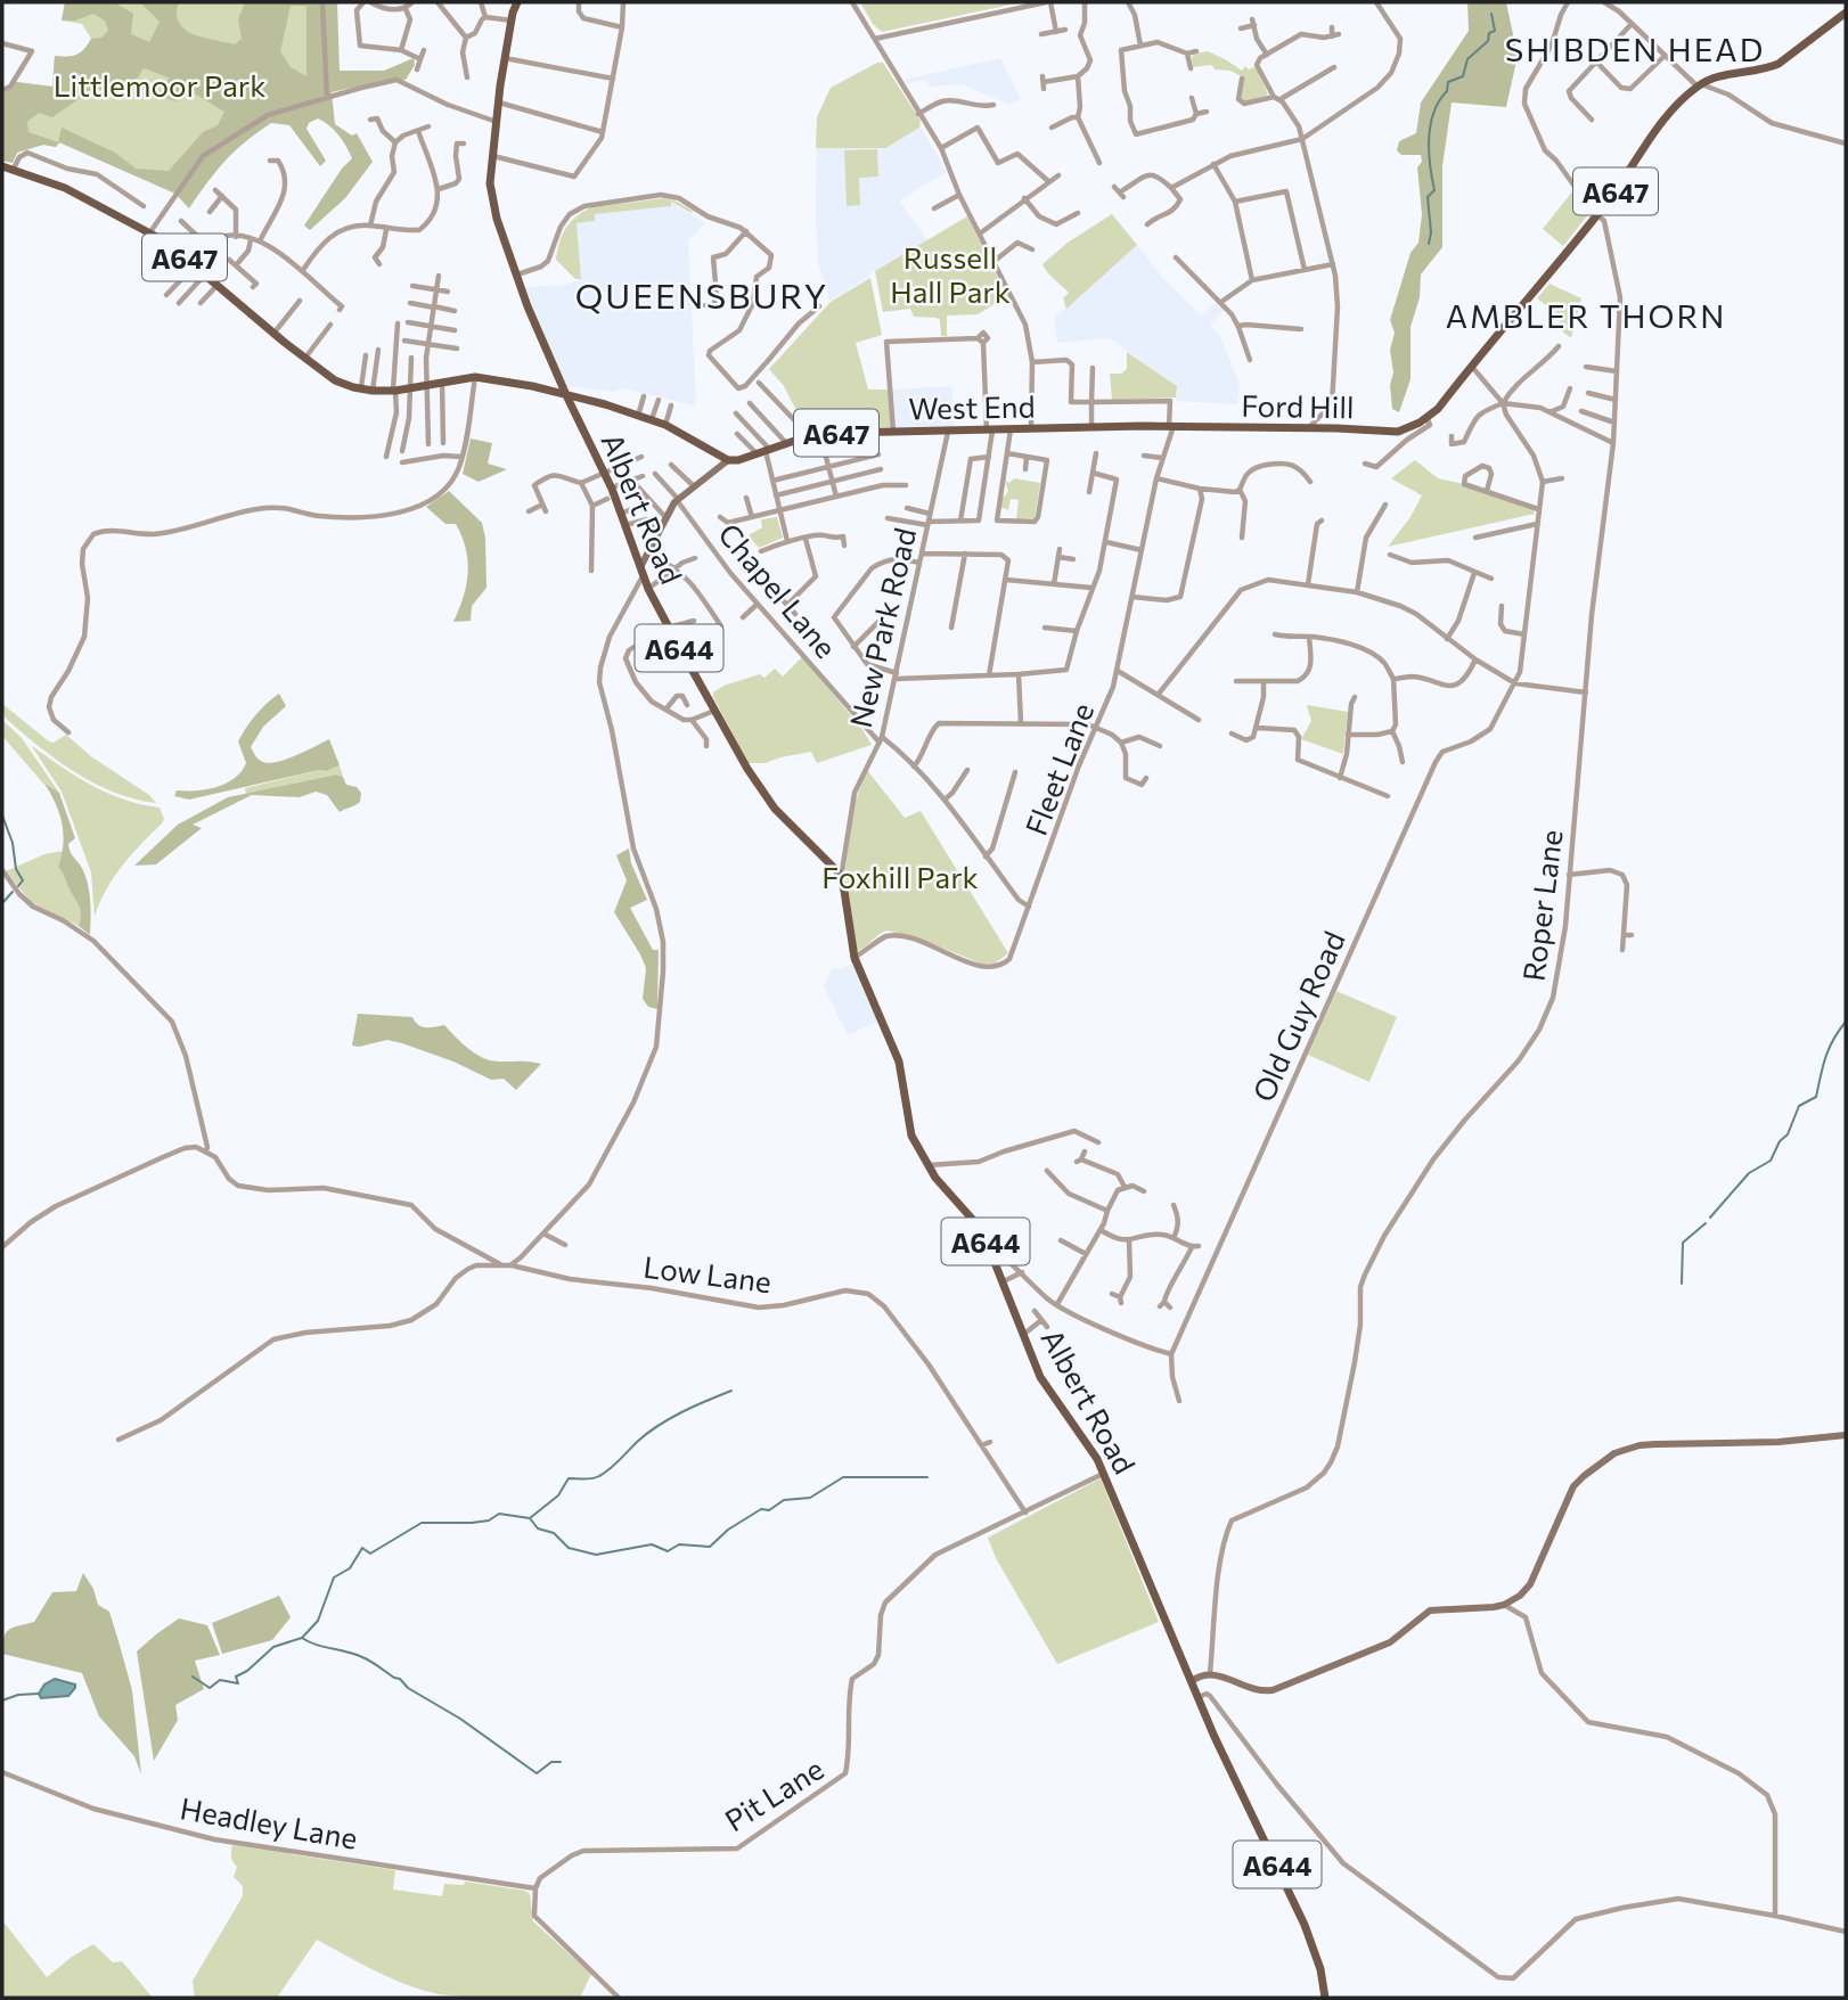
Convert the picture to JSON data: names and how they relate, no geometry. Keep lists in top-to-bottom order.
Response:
{
  "streets": {
    "main road": [
      "A647",
      "Ford Hill",
      "West End",
      "Albert Road",
      "A644"
    ],
    "street": [
      "Chapel Lane",
      "New Park Road",
      "Fleet Lane",
      "Roper Lane",
      "Old Guy Road",
      "Low Lane",
      "Pit Lane",
      "Headley Lane"
    ]
  },
  "crossings": [
    ["A647", "Ford Hill"],
    ["A647", "West End"],
    ["A647", "Albert Road"],
    ["A647", "A644"],
    ["A647", "Roper Lane"],
    ["Ford Hill", "West End"],
    ["Ford Hill", "Fleet Lane"],
    ["West End", "New Park Road"],
    ["West End", "Fleet Lane"],
    ["Albert Road", "New Park Road"],
    ["Albert Road", "A644"],
    ["Albert Road", "Fleet Lane"],
    ["Albert Road", "Pit Lane"],
    ["Chapel Lane", "New Park Road"],
    ["Chapel Lane", "Fleet Lane"],
    ["New Park Road", "A644"],
    ["A644", "Fleet Lane"],
    ["Low Lane", "Pit Lane"],
    ["Pit Lane", "Headley Lane"]
  ],
  "districts": ["SHIBDEN HEAD", "QUEENSBURY", "AMBLER THORN"],
  "parks": ["Littlemoor Park", "Russell Hall Park", "Foxhill Park"]
}
